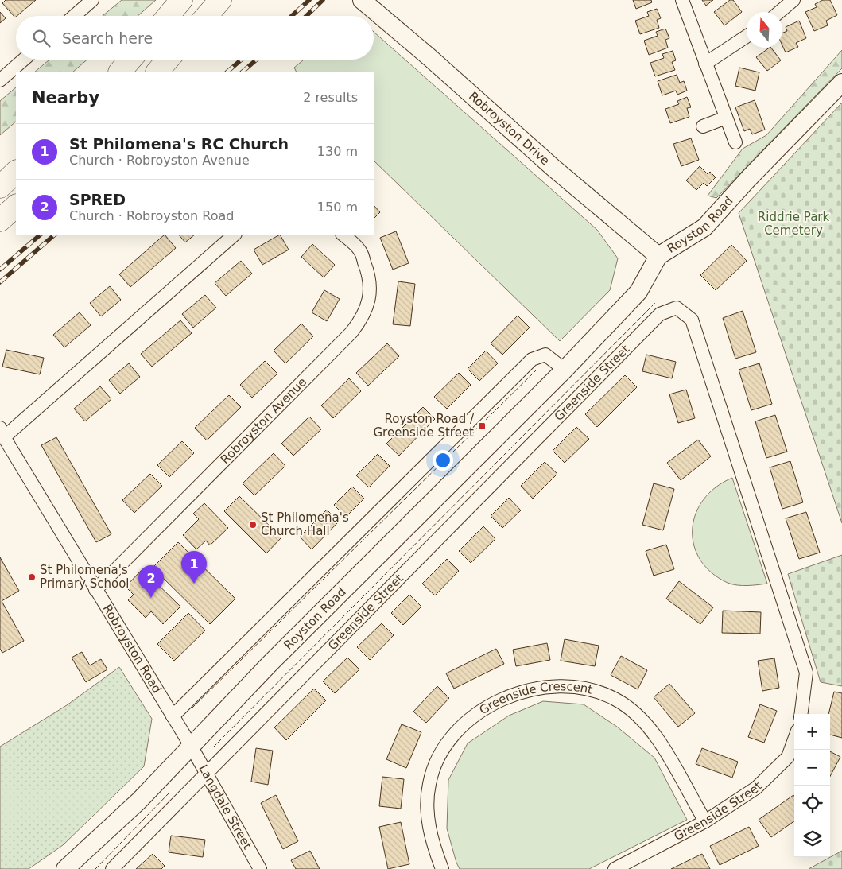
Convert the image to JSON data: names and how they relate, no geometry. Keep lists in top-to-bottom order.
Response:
{
  "streets": {
    "main road": ["Robroyston Drive", "Royston Road"],
    "street": [
      "Greenside Street",
      "Robroyston Avenue",
      "Robroyston Road",
      "Greenside Crescent",
      "Langdale Street"
    ]
  },
  "crossings": [
    ["Robroyston Drive", "Royston Road"],
    ["Royston Road", "Robroyston Road"],
    ["Royston Road", "Langdale Street"],
    ["Greenside Street", "Greenside Crescent"],
    ["Greenside Street", "Langdale Street"],
    ["Robroyston Avenue", "Robroyston Road"],
    ["Robroyston Road", "Langdale Street"]
  ],
  "parks": ["Riddrie Park Cemetery"],
  "places": {
    "transit": ["Royston Road / Greenside Street"],
    "other": ["St Philomena's Church Hall", "St Philomena's Primary School"]
  },
  "north": "top",
  "page": {
    "search": "Search here",
    "heading": ["Nearby", "2 results"],
    "list": [
      {
        "mark": "1",
        "name": "St Philomena's RC Church",
        "note": "Church · Robroyston Avenue",
        "value": "130 m"
      },
      {
        "mark": "2",
        "name": "SPRED",
        "note": "Church · Robroyston Road",
        "value": "150 m"
      }
    ],
    "pins": ["1", "2"],
    "map_buttons": ["+", "−"]
  }
}
